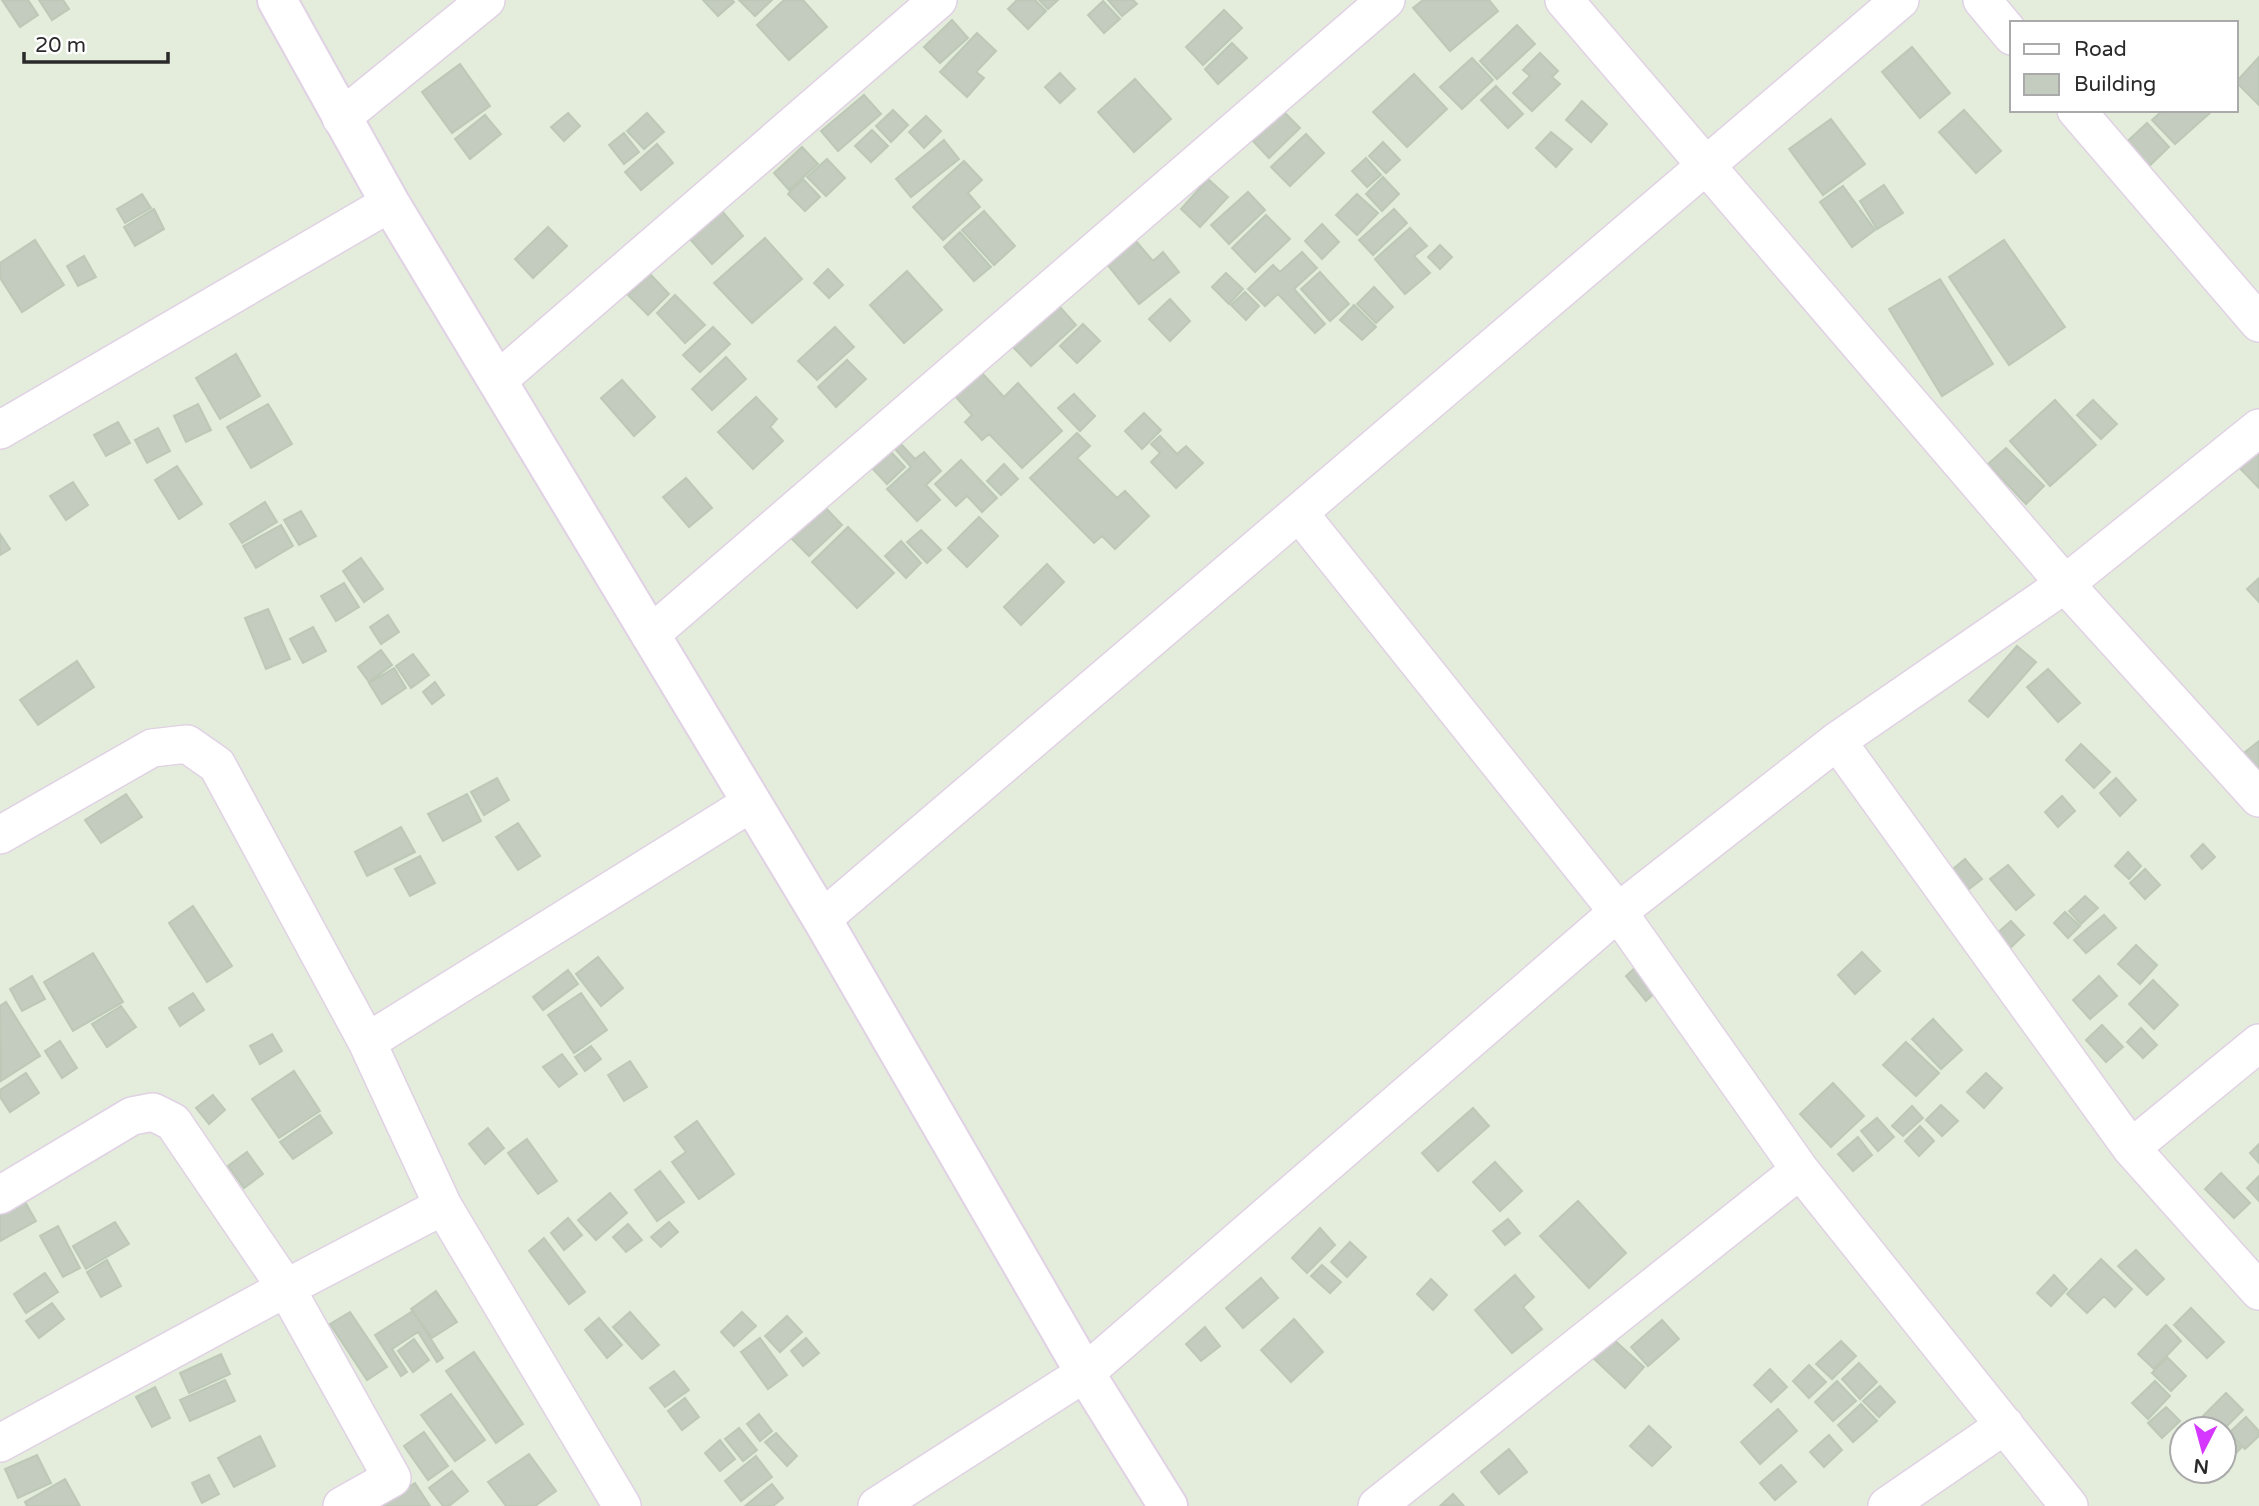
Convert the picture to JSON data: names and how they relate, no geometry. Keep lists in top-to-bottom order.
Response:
{
  "legend": ["Road", "Building"],
  "scale_bar": "20 m",
  "north": "bottom"
}
